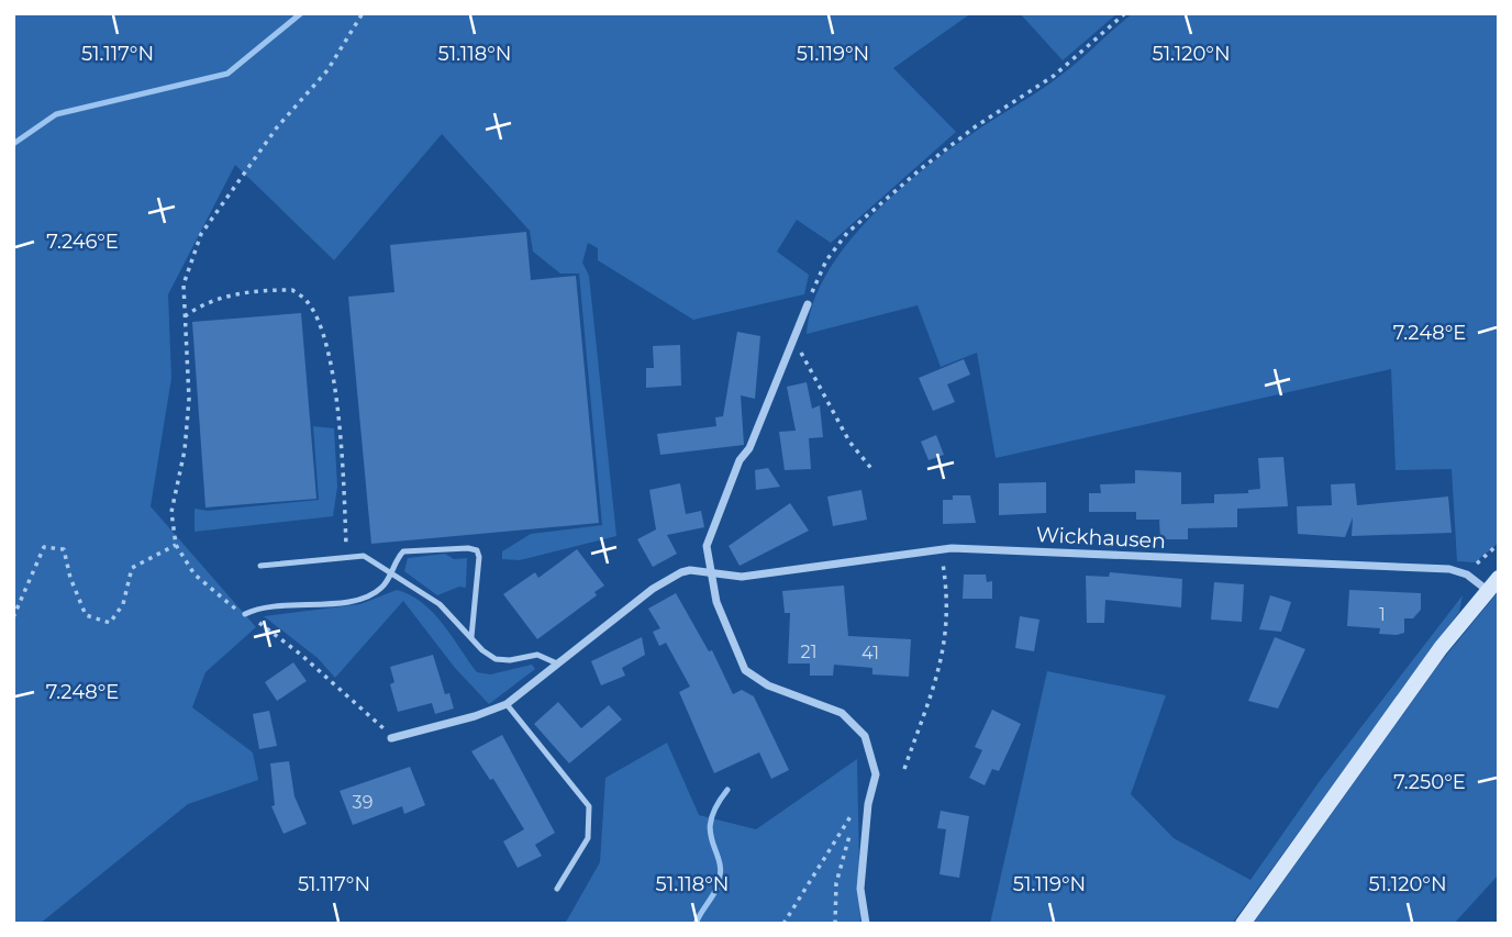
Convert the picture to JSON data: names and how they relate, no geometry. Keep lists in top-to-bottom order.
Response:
{
  "streets": {
    "street": ["Wickhausen"]
  },
  "house_numbers": [
    "1",
    "21",
    "41",
    "39"
  ],
  "coordinates": [
    "51.117°N",
    "51.118°N",
    "51.119°N",
    "51.120°N",
    "7.246°E",
    "7.248°E",
    "7.250°E"
  ]
}
